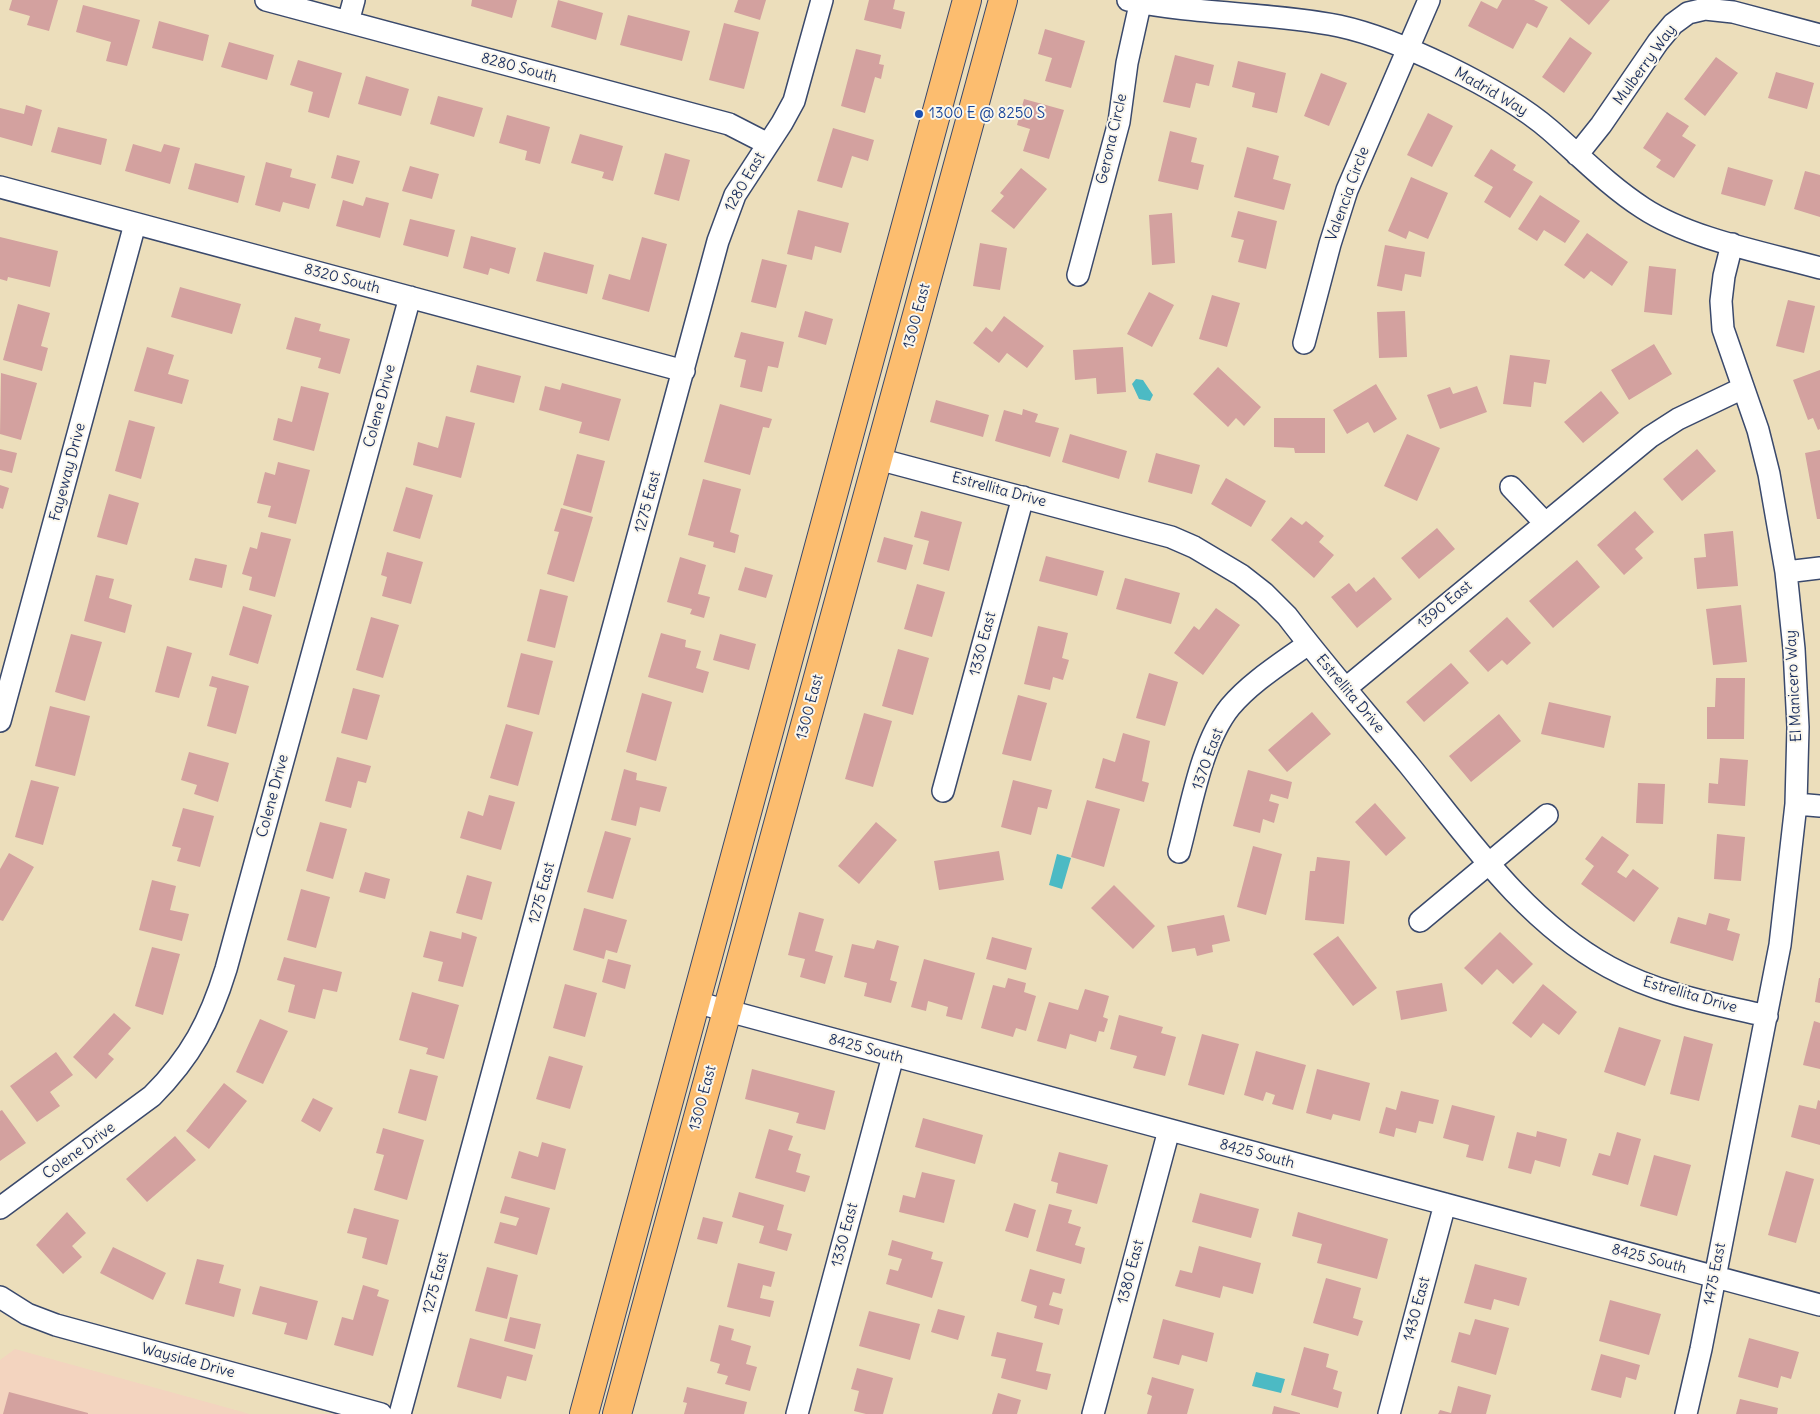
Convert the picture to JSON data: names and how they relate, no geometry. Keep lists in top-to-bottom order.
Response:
{
  "streets": {
    "main road": ["1300 East"],
    "street": [
      "Mulberry Way",
      "8280 South",
      "Madrid Way",
      "Gerona Circle",
      "1280 East",
      "Valencia Circle",
      "8320 South",
      "Colene Drive",
      "Fayeway Drive",
      "Estrellita Drive",
      "1275 East",
      "1390 East",
      "1330 East",
      "El Manicero Way",
      "1370 East",
      "8425 South",
      "1380 East",
      "1475 East",
      "1430 East",
      "Wayside Drive"
    ]
  },
  "crossings": [
    ["Mulberry Way", "Madrid Way"],
    ["8280 South", "1280 East"],
    ["Madrid Way", "Gerona Circle"],
    ["Madrid Way", "Valencia Circle"],
    ["Madrid Way", "El Manicero Way"],
    ["1280 East", "8320 South"],
    ["1280 East", "1275 East"],
    ["8320 South", "Colene Drive"],
    ["8320 South", "Fayeway Drive"],
    ["8320 South", "1275 East"],
    ["1300 East", "Estrellita Drive"],
    ["1300 East", "8425 South"],
    ["Estrellita Drive", "1390 East"],
    ["Estrellita Drive", "1330 East"],
    ["Estrellita Drive", "El Manicero Way"],
    ["Estrellita Drive", "1370 East"],
    ["1390 East", "El Manicero Way"],
    ["1330 East", "8425 South"],
    ["El Manicero Way", "1475 East"],
    ["8425 South", "1380 East"],
    ["8425 South", "1475 East"],
    ["8425 South", "1430 East"]
  ],
  "places": ["1300 E @ 8250 S"]
}
